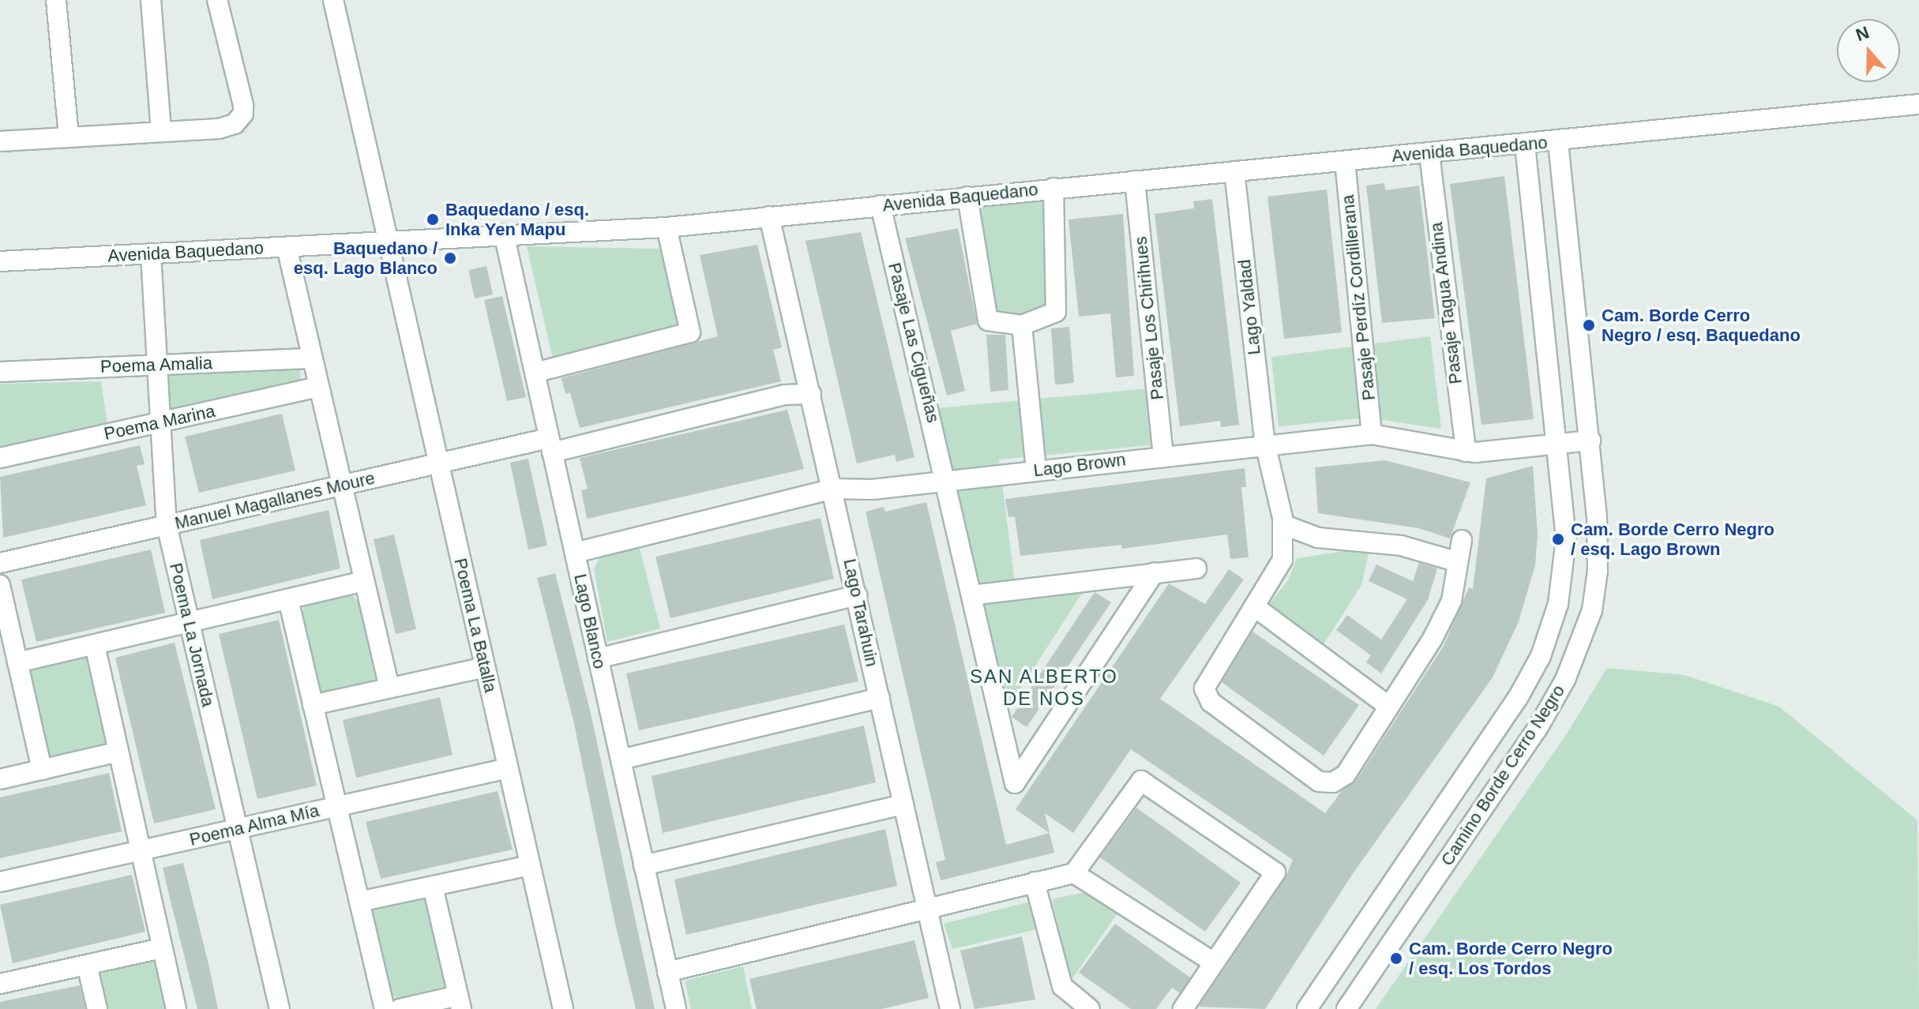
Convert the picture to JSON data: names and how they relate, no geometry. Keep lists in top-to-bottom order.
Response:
{
  "streets": {
    "street": [
      "Avenida Baquedano",
      "Pasaje Perdíz Cordillerana",
      "Pasaje Tagua Andina",
      "Lago Yaldad",
      "Pasaje Los Chirihues",
      "Pasaje Las Cigueñas",
      "Poema Amalia",
      "Poema Marina",
      "Lago Brown",
      "Manuel Magallanes Moure",
      "Lago Tarahuin",
      "Lago Blanco",
      "Poema La Batalla",
      "Poema La Jornada",
      "Camino Borde Cerro Negro",
      "Poema Alma Mía"
    ]
  },
  "crossings": [
    ["Avenida Baquedano", "Pasaje Perdíz Cordillerana"],
    ["Avenida Baquedano", "Pasaje Tagua Andina"],
    ["Avenida Baquedano", "Lago Yaldad"],
    ["Avenida Baquedano", "Pasaje Los Chirihues"],
    ["Avenida Baquedano", "Pasaje Las Cigueñas"],
    ["Avenida Baquedano", "Lago Tarahuin"],
    ["Avenida Baquedano", "Lago Blanco"],
    ["Avenida Baquedano", "Poema La Batalla"],
    ["Avenida Baquedano", "Poema La Jornada"],
    ["Avenida Baquedano", "Camino Borde Cerro Negro"],
    ["Pasaje Perdíz Cordillerana", "Lago Brown"],
    ["Pasaje Tagua Andina", "Lago Brown"],
    ["Lago Yaldad", "Lago Brown"],
    ["Pasaje Los Chirihues", "Lago Brown"],
    ["Pasaje Las Cigueñas", "Lago Brown"],
    ["Poema Amalia", "Poema La Jornada"],
    ["Poema Marina", "Poema La Jornada"],
    ["Lago Brown", "Lago Tarahuin"],
    ["Lago Brown", "Lago Blanco"],
    ["Lago Brown", "Camino Borde Cerro Negro"],
    ["Manuel Magallanes Moure", "Lago Tarahuin"],
    ["Manuel Magallanes Moure", "Lago Blanco"],
    ["Manuel Magallanes Moure", "Poema La Batalla"],
    ["Manuel Magallanes Moure", "Poema La Jornada"],
    ["Poema La Batalla", "Poema Alma Mía"],
    ["Poema La Jornada", "Poema Alma Mía"]
  ],
  "districts": ["SAN ALBERTO DE NOS"],
  "places": [
    "Baquedano / esq. Inka Yen Mapu",
    "Baquedano / esq. Lago Blanco",
    "Cam. Borde Cerro Negro / esq. Baquedano",
    "Cam. Borde Cerro Negro / esq. Lago Brown",
    "Cam. Borde Cerro Negro / esq. Los Tordos"
  ],
  "north": "top"
}
